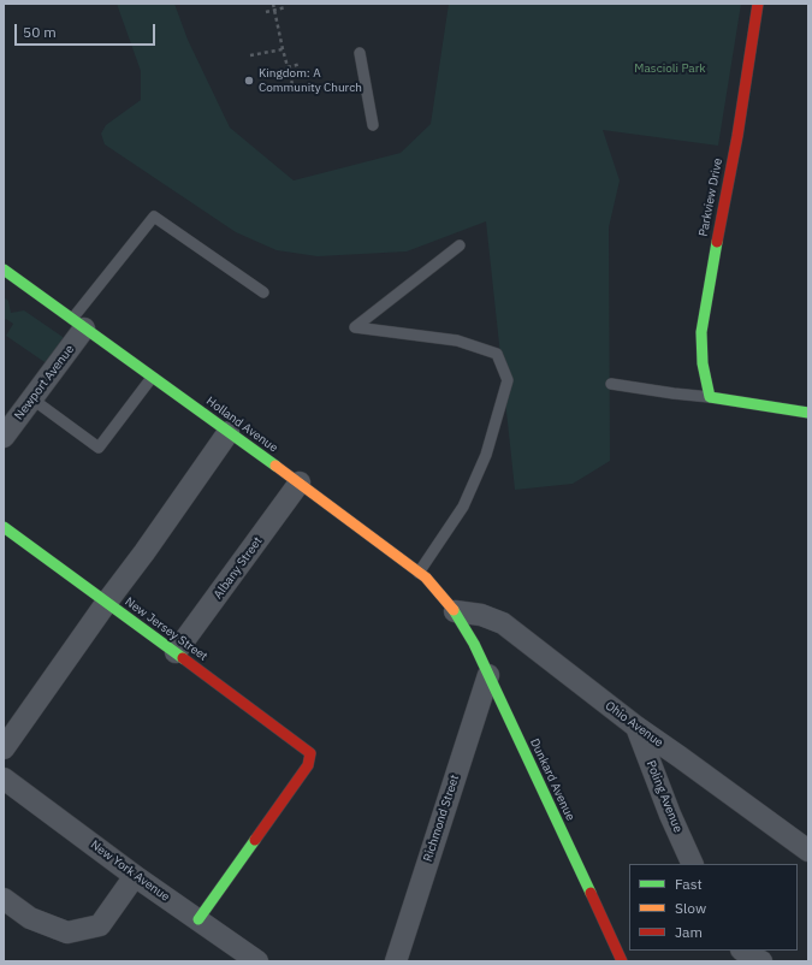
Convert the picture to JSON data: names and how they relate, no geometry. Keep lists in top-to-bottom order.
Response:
{
  "streets": {
    "street": [
      "Parkview Drive",
      "Newport Avenue",
      "Holland Avenue",
      "Albany Street",
      "New Jersey Street",
      "Ohio Avenue",
      "Dunkard Avenue",
      "Poling Avenue",
      "Richmond Street",
      "New York Avenue"
    ]
  },
  "crossings": [
    ["Newport Avenue", "Holland Avenue"],
    ["Holland Avenue", "Albany Street"],
    ["Holland Avenue", "Ohio Avenue"],
    ["Holland Avenue", "Dunkard Avenue"],
    ["Albany Street", "New Jersey Street"],
    ["New Jersey Street", "New York Avenue"],
    ["Ohio Avenue", "Dunkard Avenue"],
    ["Ohio Avenue", "Poling Avenue"],
    ["Dunkard Avenue", "Richmond Street"]
  ],
  "parks": ["Mascioli Park"],
  "places": ["Kingdom: A Community Church"],
  "legend": ["Fast", "Slow", "Jam"],
  "scale_bar": "50 m"
}
